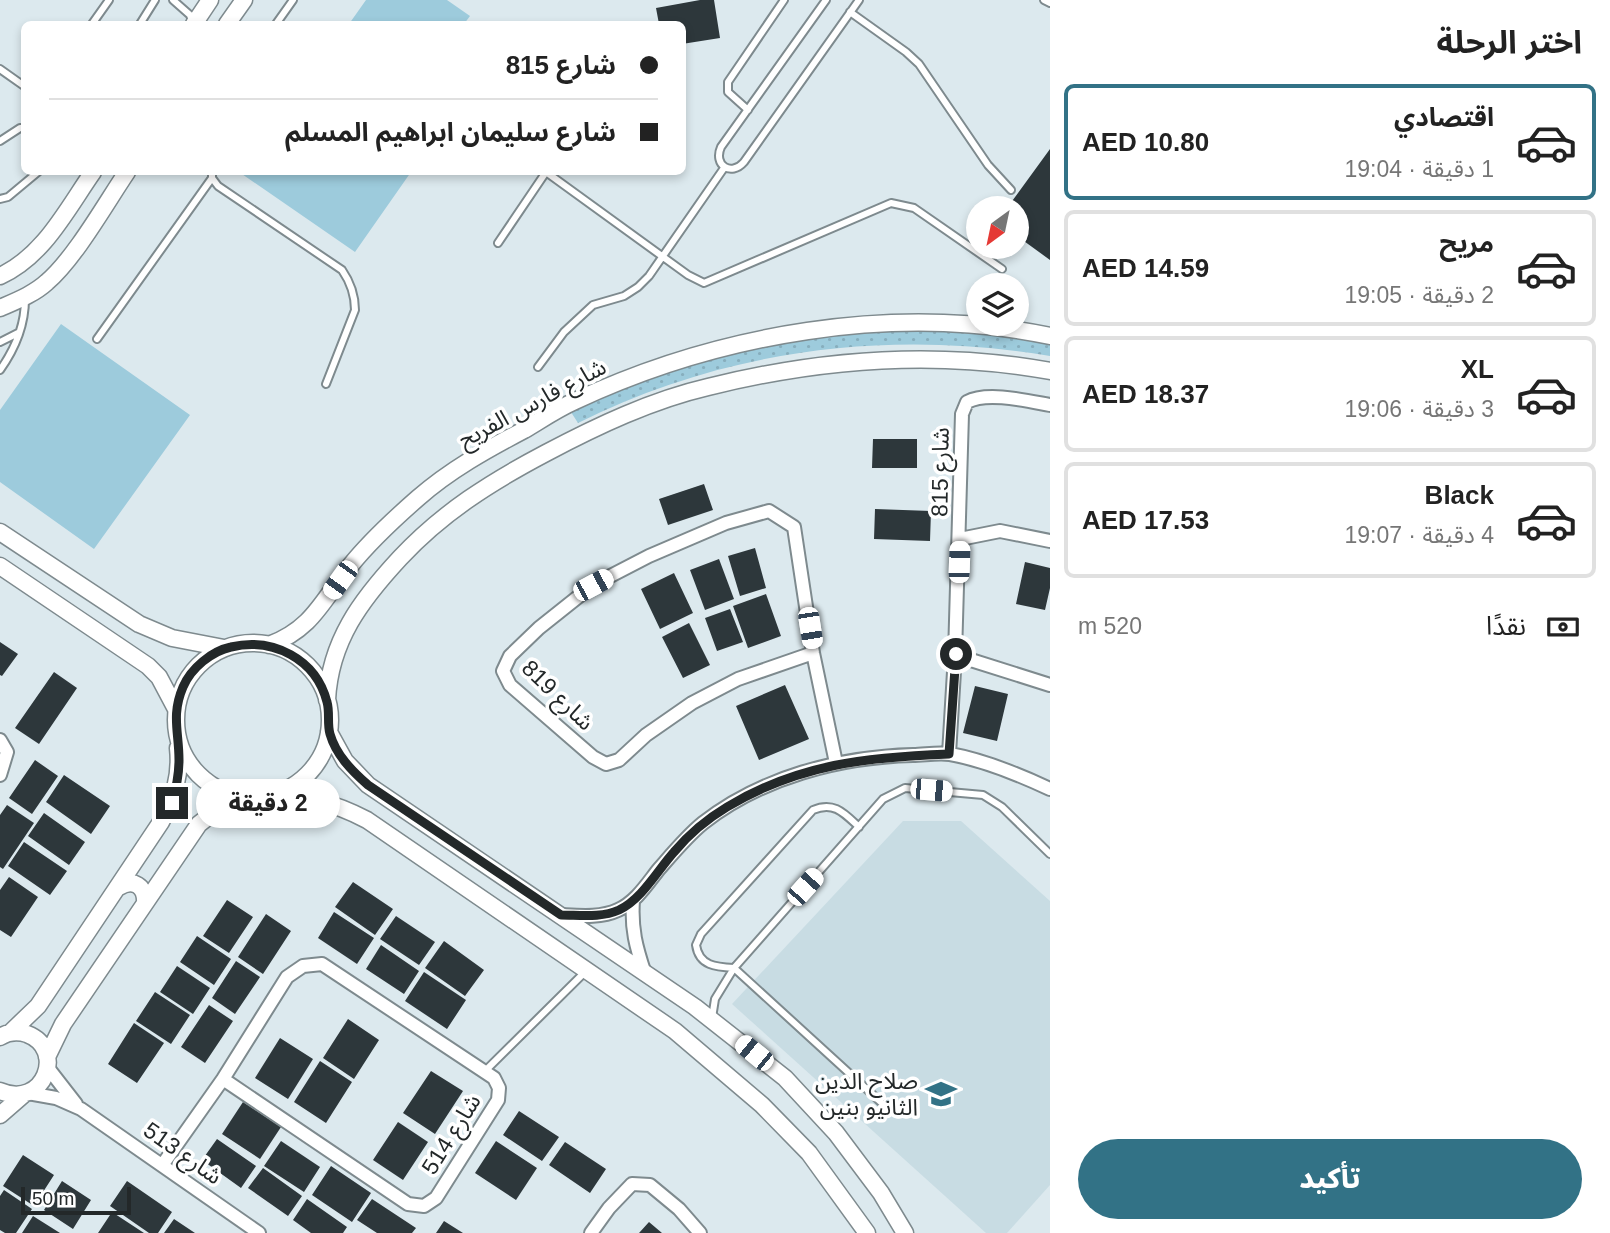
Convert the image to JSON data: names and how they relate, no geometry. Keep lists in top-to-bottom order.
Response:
{
  "streets": {
    "street": [
      "شارع فارس الفريح",
      "شارع 815",
      "شارع 819",
      "شارع 514",
      "شارع 513"
    ]
  },
  "crossings": [
    ["شارع 514", "شارع 513"]
  ],
  "places": {
    "school or university": ["صلاح الدين الثانيو بنين"]
  },
  "scale_bar": "50 m",
  "north": "bottom left",
  "page": {
    "heading": "اختر الرحلة",
    "banner": ["شارع 815", "شارع سليمان ابراهيم المسلم"],
    "list": [
      {
        "name": "اقتصادي",
        "note": "1 دقيقة · 19:04",
        "value": "AED 10.80"
      },
      {
        "name": "مريح",
        "note": "2 دقيقة · 19:05",
        "value": "AED 14.59"
      },
      {
        "name": "XL",
        "note": "3 دقيقة · 19:06",
        "value": "AED 18.37"
      },
      {
        "name": "Black",
        "note": "4 دقيقة · 19:07",
        "value": "AED 17.53"
      }
    ],
    "pay": ["نقدًا", "520 m"],
    "bubble": "2 دقيقة",
    "buttons": "تأكيد",
    "scale": "50 m"
  }
}
